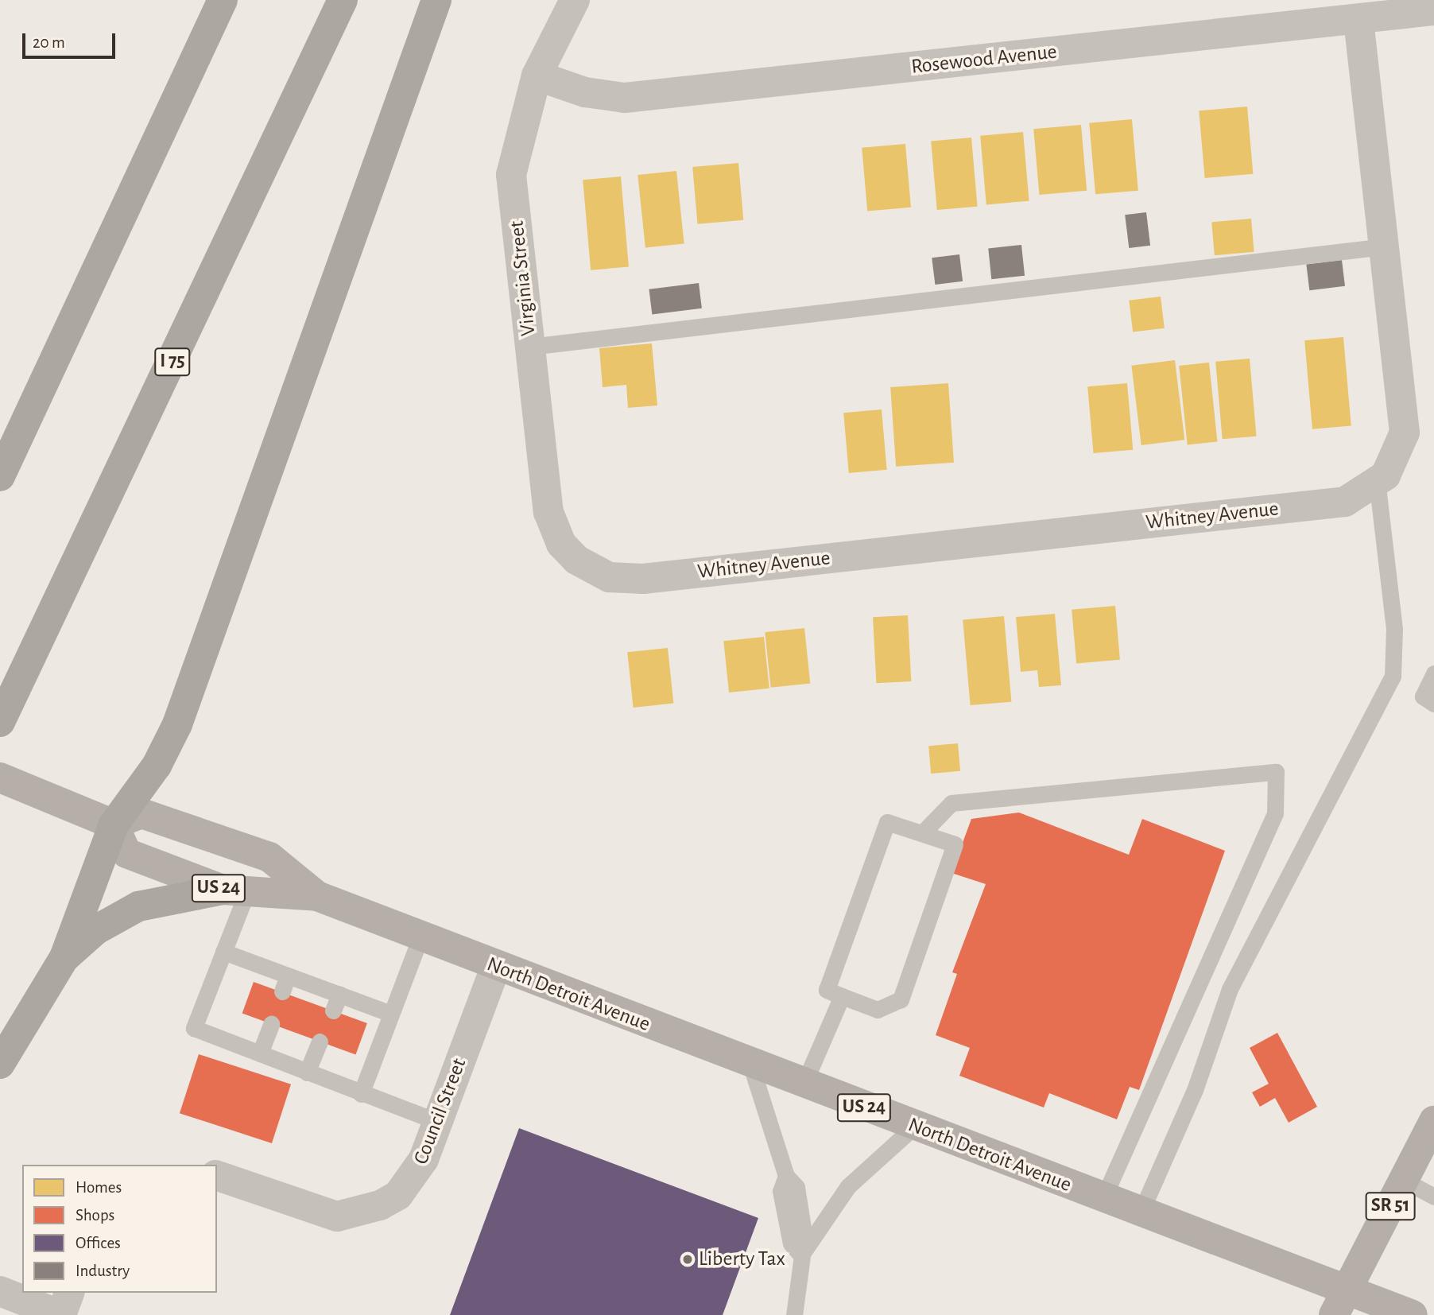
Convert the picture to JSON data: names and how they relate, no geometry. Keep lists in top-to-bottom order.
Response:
{
  "streets": {
    "highway": ["I 75"],
    "main road": ["US 24", "North Detroit Avenue", "SR 51"],
    "street": [
      "Rosewood Avenue",
      "Virginia Street",
      "Whitney Avenue",
      "Council Street"
    ]
  },
  "crossings": [
    ["Rosewood Avenue", "Virginia Street"],
    ["Rosewood Avenue", "Whitney Avenue"],
    ["Virginia Street", "Whitney Avenue"],
    ["North Detroit Avenue", "Council Street"],
    ["North Detroit Avenue", "SR 51"]
  ],
  "places": ["Liberty Tax"],
  "legend": [
    "Homes",
    "Shops",
    "Offices",
    "Industry"
  ],
  "scale_bar": "20 m"
}
